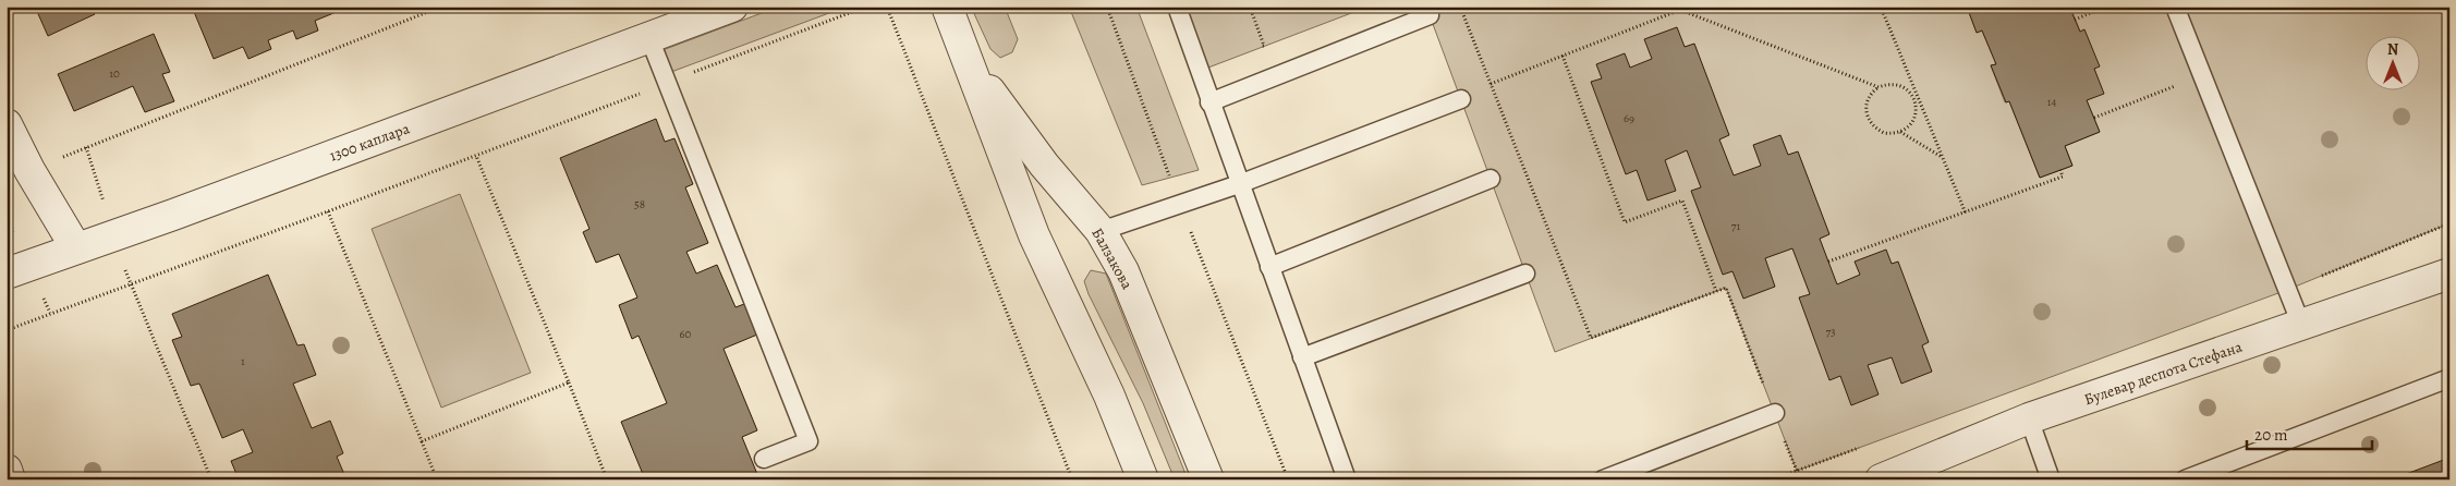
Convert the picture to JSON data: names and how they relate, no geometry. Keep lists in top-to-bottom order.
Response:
{
  "streets": {
    "street": ["1300 каплара", "Балзакова", "Булевар деспота Стефана"]
  },
  "house_numbers": [
    "10",
    "14",
    "69",
    "58",
    "71",
    "73",
    "60",
    "1"
  ],
  "scale_bar": "20 m",
  "north": "top"
}
